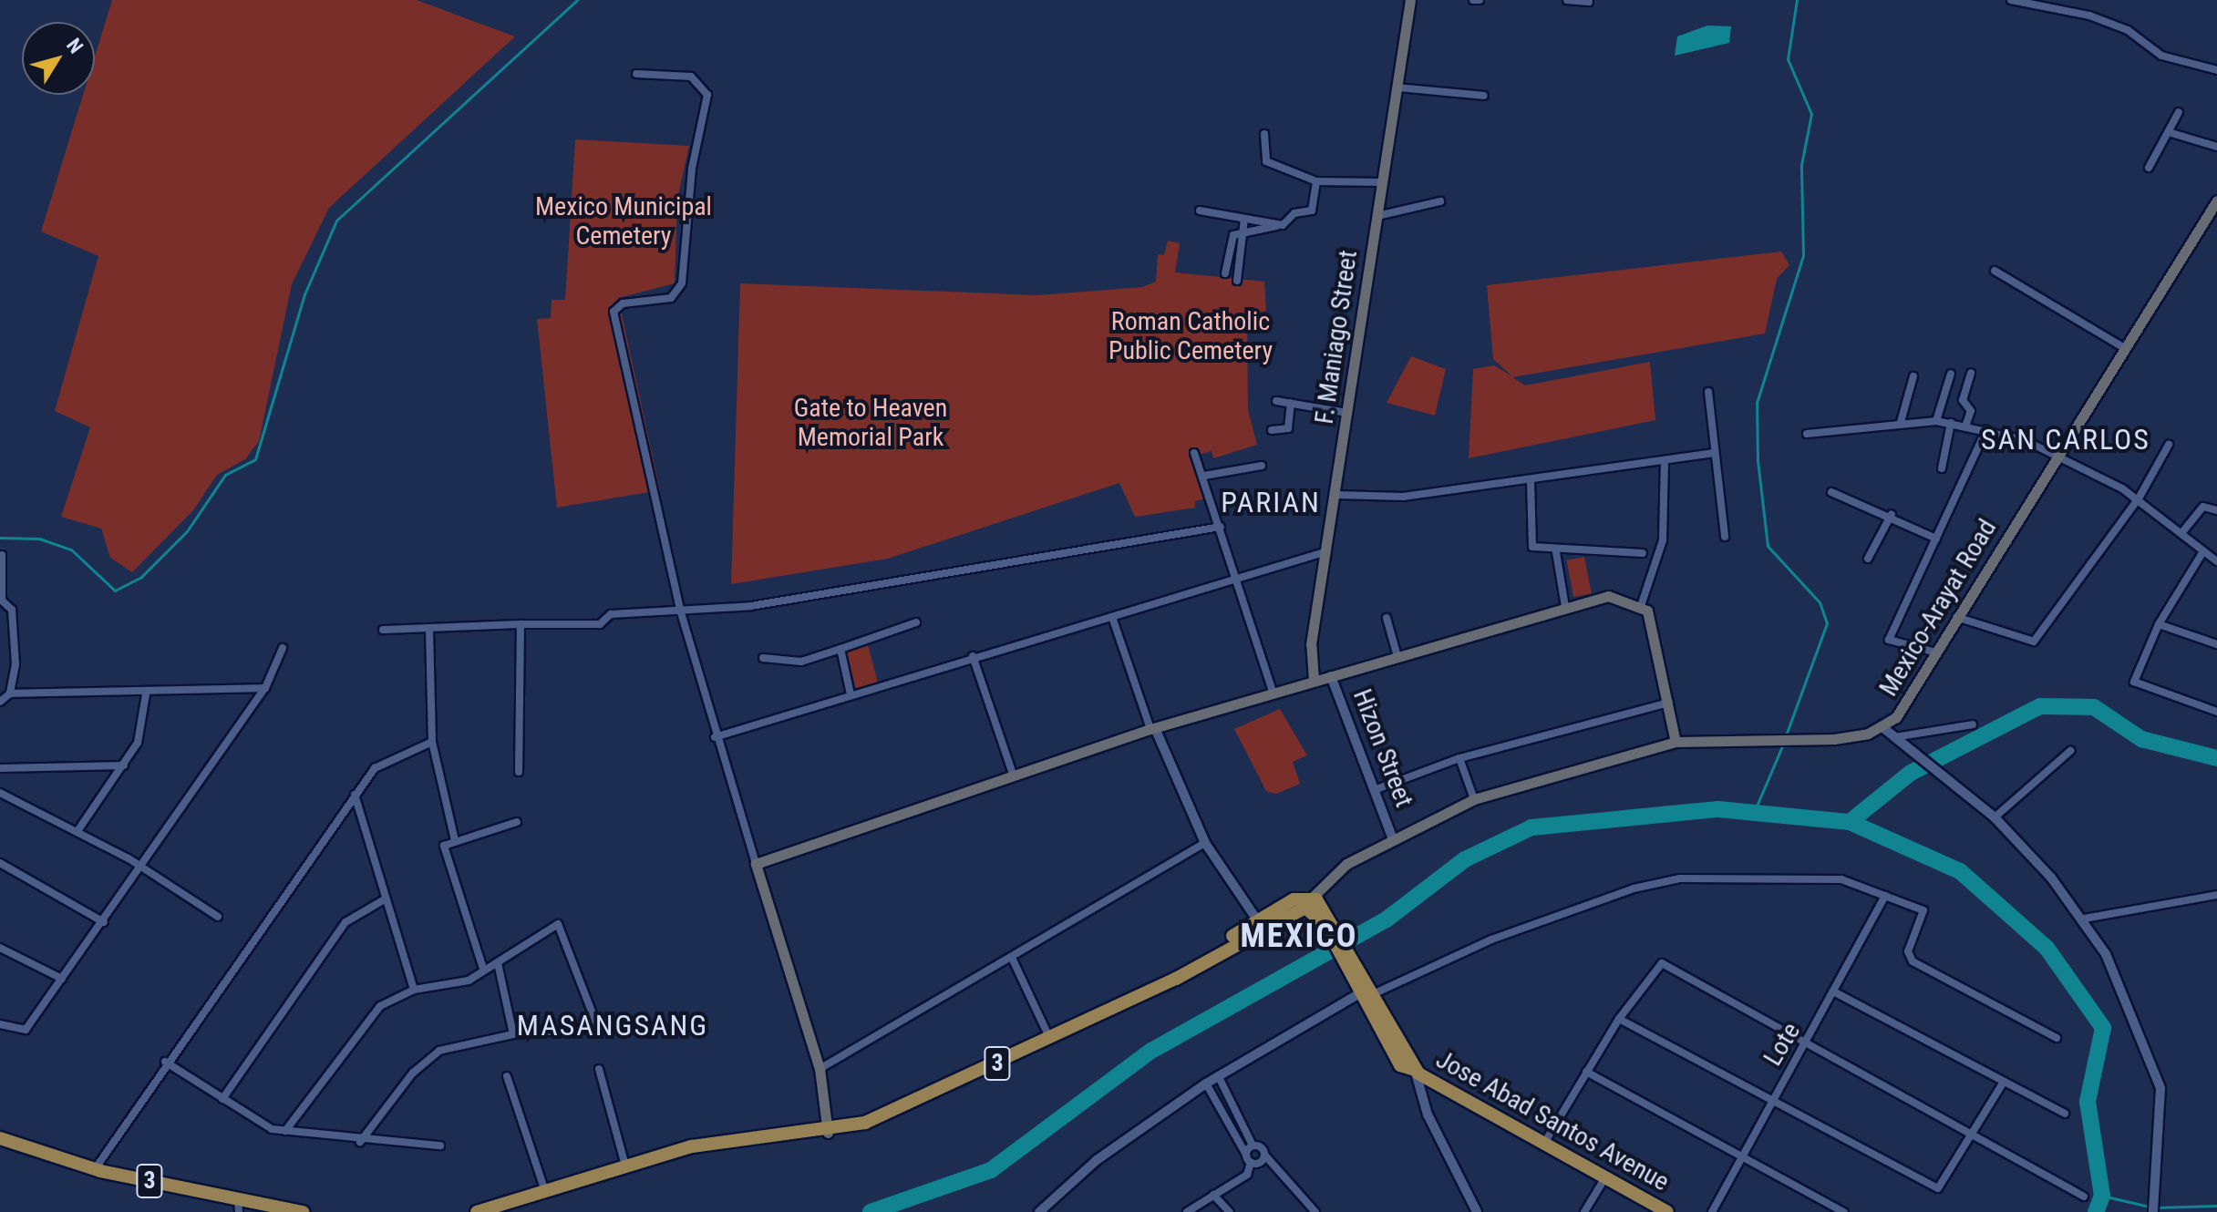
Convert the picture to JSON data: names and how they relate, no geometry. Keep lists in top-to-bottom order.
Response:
{
  "streets": {
    "highway": ["3", "Jose Abad Santos Avenue"],
    "main road": ["F. Maniago Street", "Mexico-Arayat Road"],
    "street": ["Hizon Street", "Lote"]
  },
  "crossings": [
    ["Mexico-Arayat Road", "Hizon Street"],
    ["Mexico-Arayat Road", "3"],
    ["Mexico-Arayat Road", "Jose Abad Santos Avenue"],
    ["3", "Jose Abad Santos Avenue"]
  ],
  "districts": [
    "SAN CARLOS",
    "PARIAN",
    "MEXICO",
    "MASANGSANG"
  ],
  "parks": ["Mexico Municipal Cemetery", "Roman Catholic Public Cemetery", "Gate to Heaven Memorial Park"],
  "north": "top right"
}
